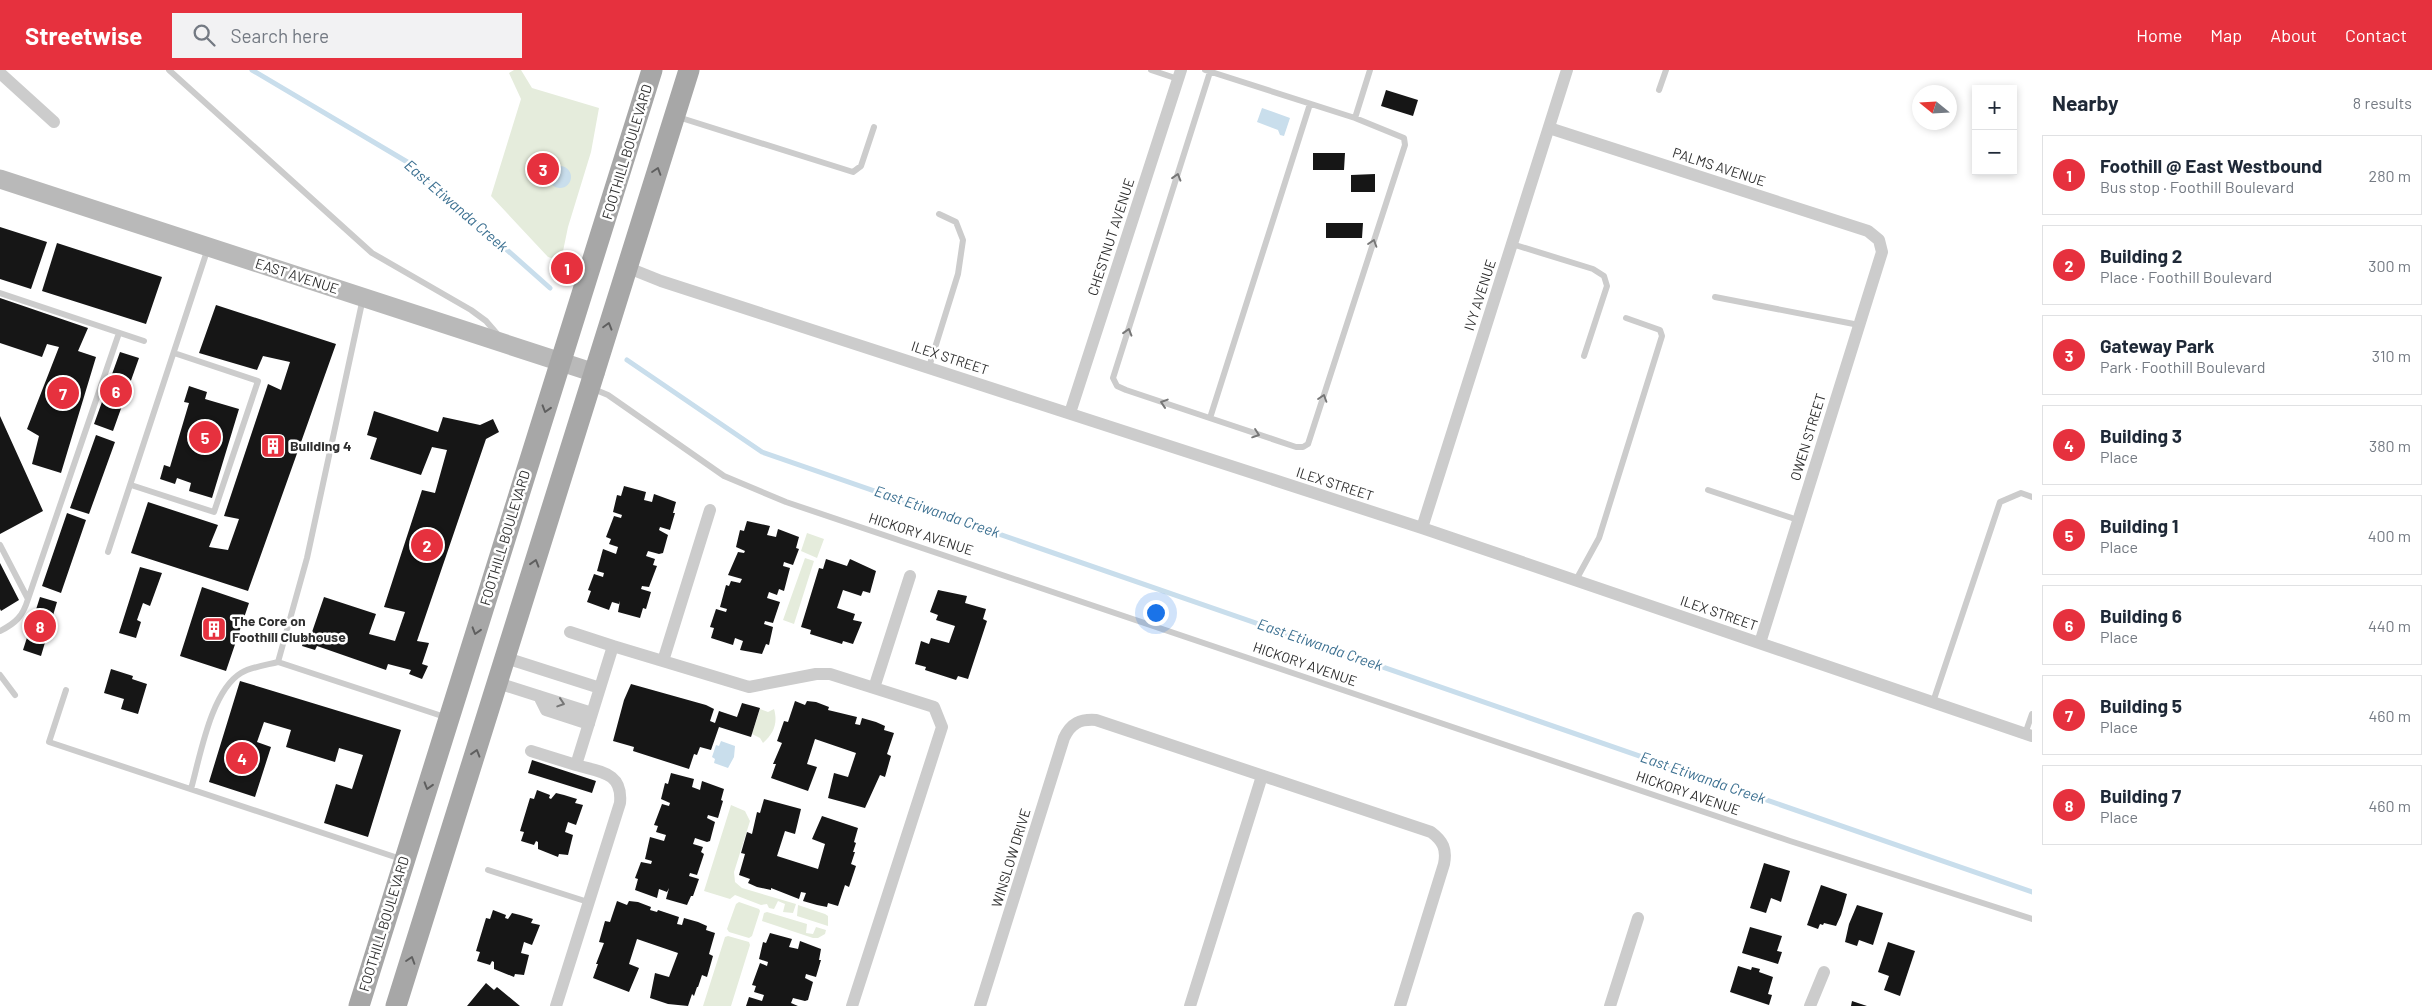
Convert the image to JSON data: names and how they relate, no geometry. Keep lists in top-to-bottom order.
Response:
{
  "streets": {
    "main road": ["FOOTHILL BOULEVARD", "EAST AVENUE"],
    "street": [
      "PALMS AVENUE",
      "CHESTNUT AVENUE",
      "IVY AVENUE",
      "ILEX STREET",
      "OWEN STREET",
      "WINSLOW DRIVE"
    ],
    "lane": ["HICKORY AVENUE"]
  },
  "crossings": [
    ["FOOTHILL BOULEVARD", "EAST AVENUE"],
    ["PALMS AVENUE", "IVY AVENUE"],
    ["PALMS AVENUE", "OWEN STREET"],
    ["CHESTNUT AVENUE", "ILEX STREET"],
    ["EAST AVENUE", "HICKORY AVENUE"],
    ["IVY AVENUE", "ILEX STREET"],
    ["ILEX STREET", "OWEN STREET"]
  ],
  "water": ["East Etiwanda Creek"],
  "places": {
    "building": ["Building 4", "The Core on Foothill Clubhouse"]
  },
  "north": "left",
  "page": {
    "header": "Streetwise",
    "search": "Search here",
    "nav": [
      "Home",
      "Map",
      "About",
      "Contact"
    ],
    "heading": ["Nearby", "8 results"],
    "map_buttons": ["+", "−"],
    "list": [
      {
        "mark": "1",
        "name": "Foothill @ East Westbound",
        "note": "Bus stop · Foothill Boulevard",
        "value": "280 m"
      },
      {
        "mark": "2",
        "name": "Building 2",
        "note": "Place · Foothill Boulevard",
        "value": "300 m"
      },
      {
        "mark": "3",
        "name": "Gateway Park",
        "note": "Park · Foothill Boulevard",
        "value": "310 m"
      },
      {
        "mark": "4",
        "name": "Building 3",
        "note": "Place",
        "value": "380 m"
      },
      {
        "mark": "5",
        "name": "Building 1",
        "note": "Place",
        "value": "400 m"
      },
      {
        "mark": "6",
        "name": "Building 6",
        "note": "Place",
        "value": "440 m"
      },
      {
        "mark": "7",
        "name": "Building 5",
        "note": "Place",
        "value": "460 m"
      },
      {
        "mark": "8",
        "name": "Building 7",
        "note": "Place",
        "value": "460 m"
      }
    ],
    "pins": [
      "3",
      "1",
      "6",
      "7",
      "5",
      "2",
      "8",
      "4"
    ]
  }
}
